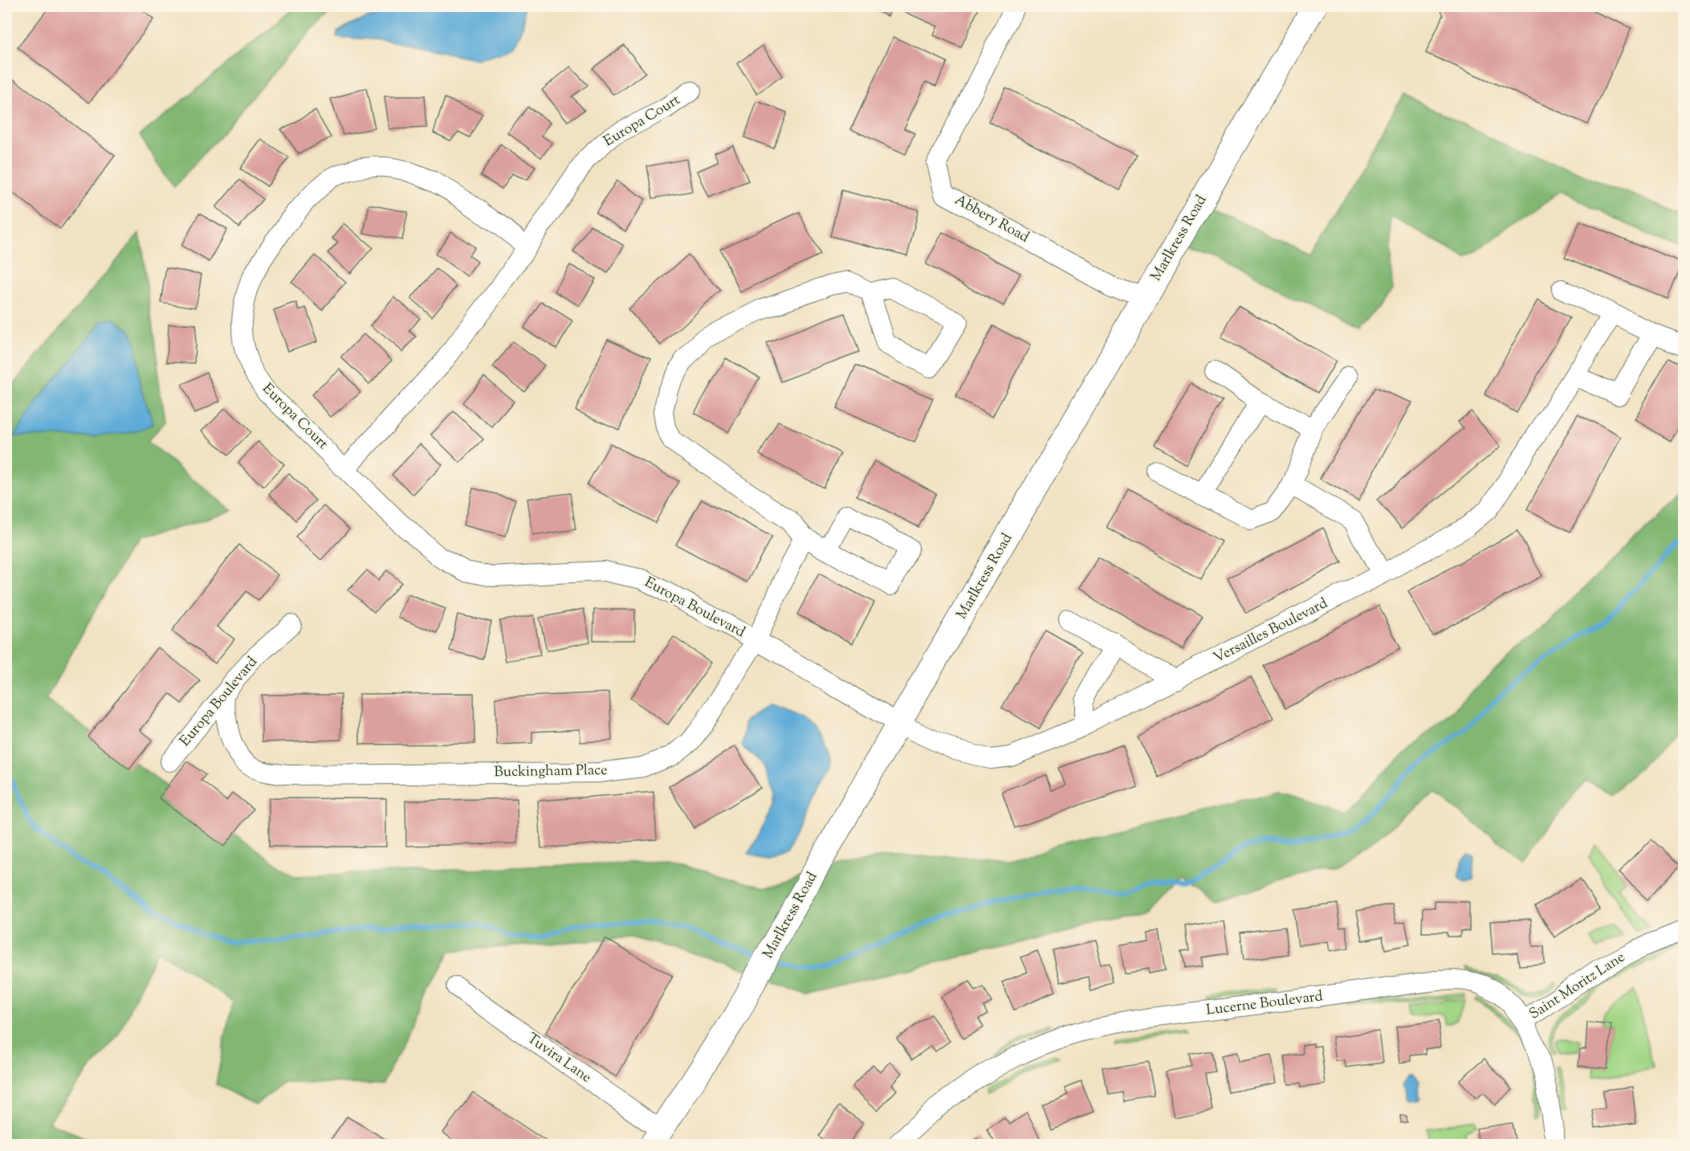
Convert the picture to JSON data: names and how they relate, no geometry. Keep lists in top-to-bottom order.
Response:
{
  "streets": {
    "street": [
      "Europa Court",
      "Abbery Road",
      "Marlkress Road",
      "Europa Boulevard",
      "Versailles Boulevard",
      "Buckingham Place",
      "Saint Moritz Lane",
      "Lucerne Boulevard",
      "Tuvira Lane"
    ]
  },
  "crossings": [
    ["Europa Court", "Europa Boulevard"],
    ["Abbery Road", "Marlkress Road"],
    ["Marlkress Road", "Europa Boulevard"],
    ["Marlkress Road", "Versailles Boulevard"],
    ["Marlkress Road", "Tuvira Lane"],
    ["Europa Boulevard", "Versailles Boulevard"],
    ["Europa Boulevard", "Buckingham Place"],
    ["Saint Moritz Lane", "Lucerne Boulevard"]
  ]
}
